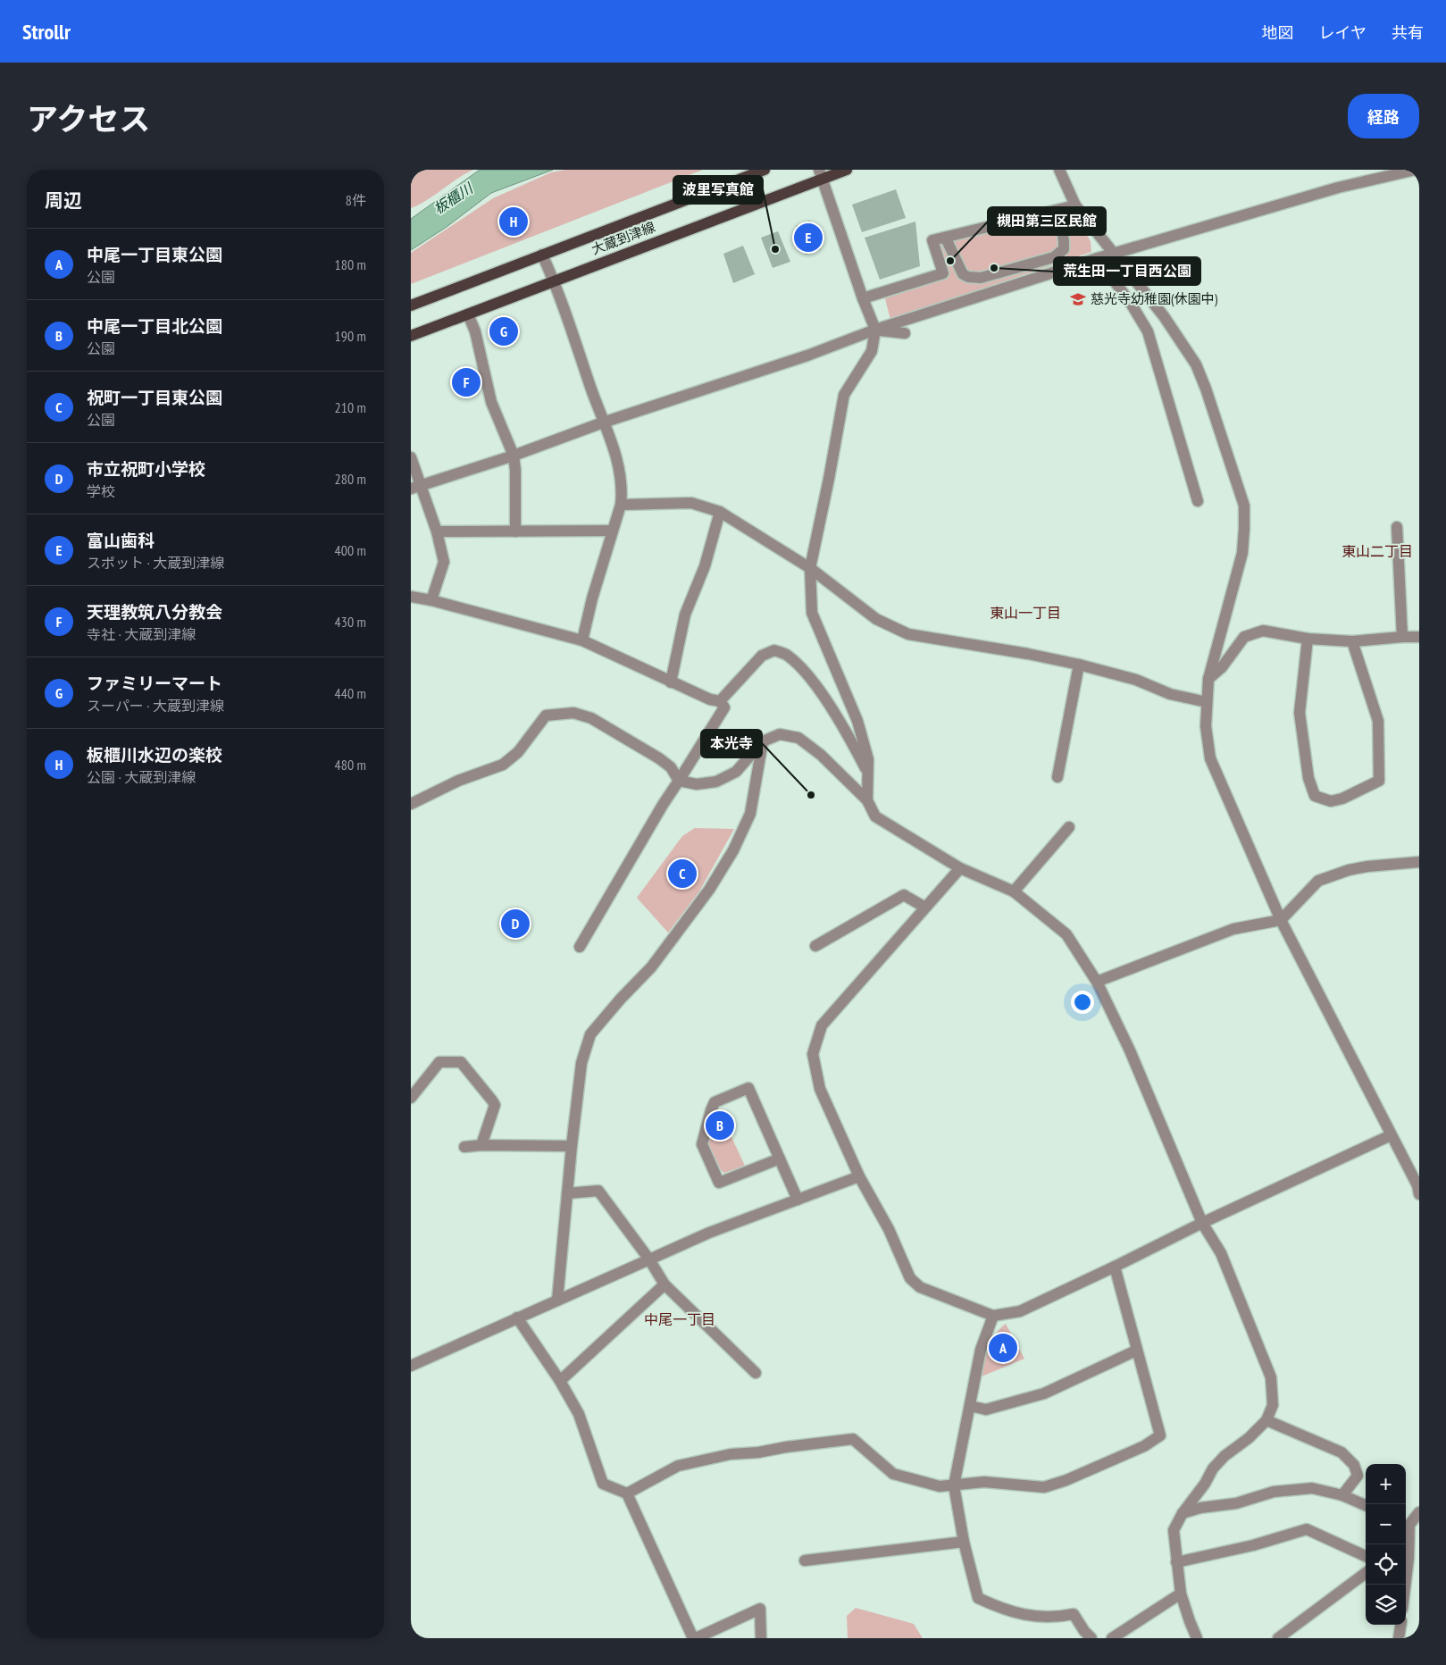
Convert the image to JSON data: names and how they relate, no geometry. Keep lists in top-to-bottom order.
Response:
{
  "streets": {
    "main road": ["大蔵到津線"]
  },
  "districts": ["東山二丁目", "東山一丁目", "中尾一丁目"],
  "water": ["板櫃川"],
  "places": {
    "other": [
      "波里写真館",
      "槻田第三区民館",
      "荒生田一丁目西公園",
      "本光寺"
    ],
    "school or university": ["慈光寺幼稚園(休園中)"]
  },
  "page": {
    "header": "Strollr",
    "nav": ["地図", "レイヤ", "共有"],
    "title": "アクセス",
    "buttons": "経路",
    "heading": ["周辺", "8件"],
    "pins": [
      "H",
      "E",
      "G",
      "F",
      "C",
      "D",
      "B",
      "A"
    ],
    "list": [
      {
        "mark": "A",
        "name": "中尾一丁目東公園",
        "note": "公園",
        "value": "180 m"
      },
      {
        "mark": "B",
        "name": "中尾一丁目北公園",
        "note": "公園",
        "value": "190 m"
      },
      {
        "mark": "C",
        "name": "祝町一丁目東公園",
        "note": "公園",
        "value": "210 m"
      },
      {
        "mark": "D",
        "name": "市立祝町小学校",
        "note": "学校",
        "value": "280 m"
      },
      {
        "mark": "E",
        "name": "富山歯科",
        "note": "スポット · 大蔵到津線",
        "value": "400 m"
      },
      {
        "mark": "F",
        "name": "天理教筑八分教会",
        "note": "寺社 · 大蔵到津線",
        "value": "430 m"
      },
      {
        "mark": "G",
        "name": "ファミリーマート",
        "note": "スーパー · 大蔵到津線",
        "value": "440 m"
      },
      {
        "mark": "H",
        "name": "板櫃川水辺の楽校",
        "note": "公園 · 大蔵到津線",
        "value": "480 m"
      }
    ],
    "map_buttons": ["+", "−"]
  }
}
